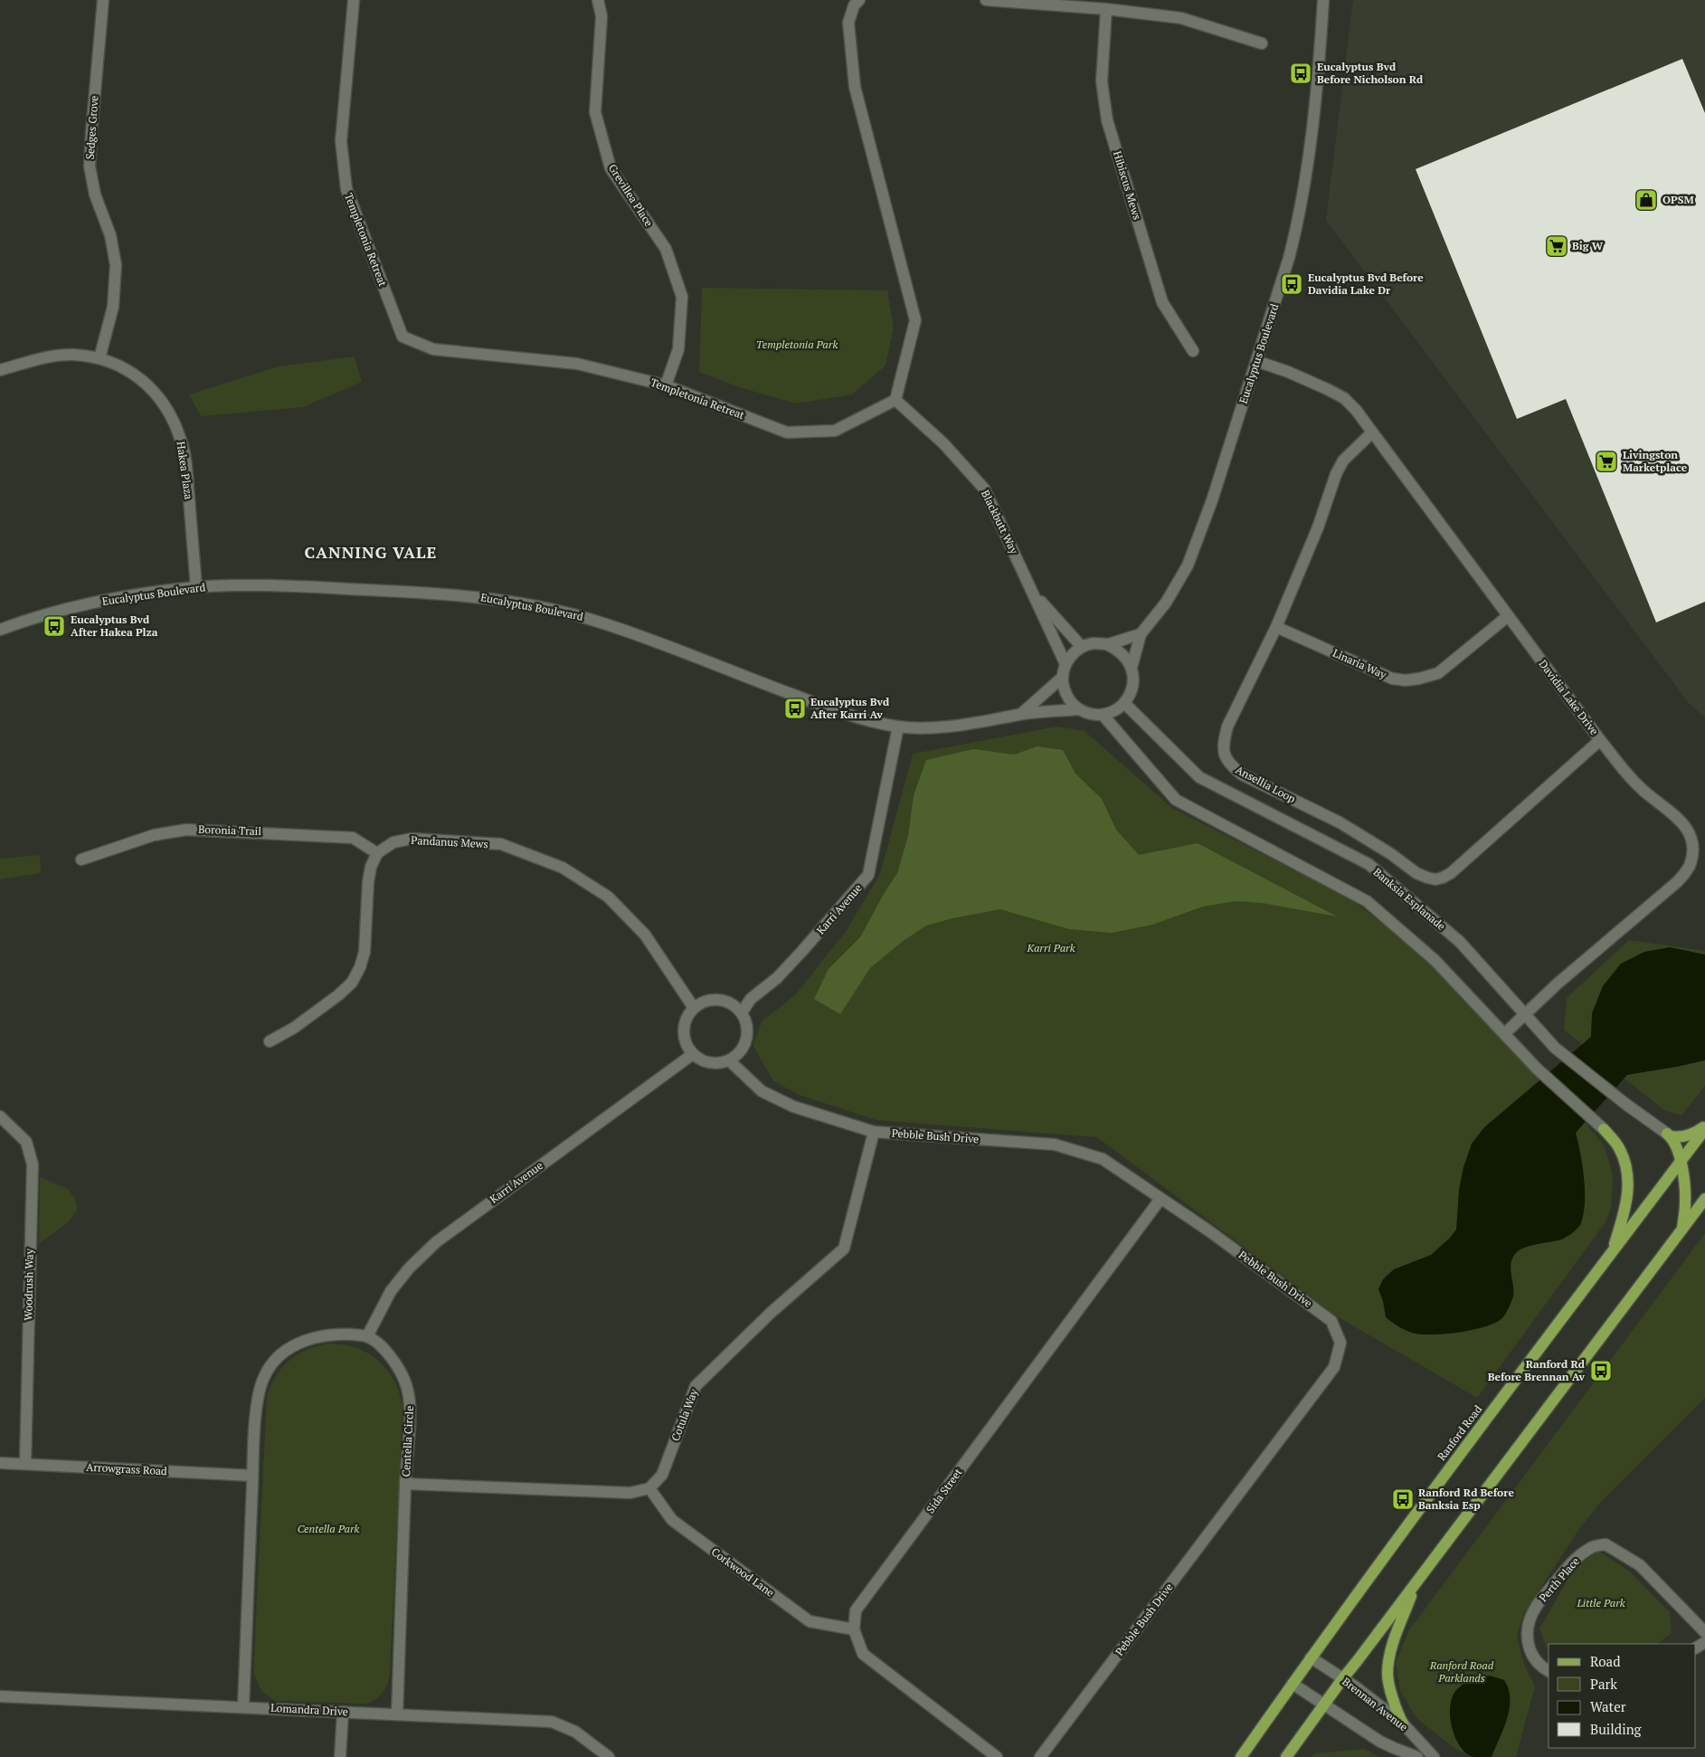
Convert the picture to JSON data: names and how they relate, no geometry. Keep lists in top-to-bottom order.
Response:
{
  "streets": {
    "main road": ["Ranford Road"],
    "street": [
      "Sedges Grove",
      "Hibiscus Mews",
      "Grevillea Place",
      "Templetonia Retreat",
      "Eucalyptus Boulevard",
      "Hakea Plaza",
      "Blackbutt Way",
      "Linaria Way",
      "Davidia Lake Drive",
      "Ansellia Loop",
      "Boronia Trail",
      "Pandanus Mews",
      "Banksia Esplanade",
      "Karri Avenue",
      "Pebble Bush Drive",
      "Woodrush Way",
      "Cotula Way",
      "Centella Circle",
      "Arrowgrass Road",
      "Sida Street",
      "Corkwood Lane",
      "Perth Place",
      "Brennan Avenue",
      "Lomandra Drive"
    ]
  },
  "crossings": [
    ["Sedges Grove", "Hakea Plaza"],
    ["Grevillea Place", "Templetonia Retreat"],
    ["Templetonia Retreat", "Blackbutt Way"],
    ["Eucalyptus Boulevard", "Hakea Plaza"],
    ["Eucalyptus Boulevard", "Blackbutt Way"],
    ["Eucalyptus Boulevard", "Davidia Lake Drive"],
    ["Eucalyptus Boulevard", "Banksia Esplanade"],
    ["Eucalyptus Boulevard", "Karri Avenue"],
    ["Blackbutt Way", "Banksia Esplanade"],
    ["Linaria Way", "Davidia Lake Drive"],
    ["Linaria Way", "Ansellia Loop"],
    ["Davidia Lake Drive", "Ansellia Loop"],
    ["Davidia Lake Drive", "Banksia Esplanade"],
    ["Boronia Trail", "Pandanus Mews"],
    ["Pandanus Mews", "Karri Avenue"],
    ["Pandanus Mews", "Pebble Bush Drive"],
    ["Karri Avenue", "Pebble Bush Drive"],
    ["Karri Avenue", "Centella Circle"],
    ["Pebble Bush Drive", "Cotula Way"],
    ["Pebble Bush Drive", "Sida Street"],
    ["Woodrush Way", "Arrowgrass Road"],
    ["Cotula Way", "Corkwood Lane"],
    ["Ranford Road", "Brennan Avenue"],
    ["Centella Circle", "Lomandra Drive"],
    ["Sida Street", "Corkwood Lane"]
  ],
  "districts": ["CANNING VALE"],
  "parks": [
    "Templetonia Park",
    "Karri Park",
    "Centella Park",
    "Little Park",
    "Ranford Road Parklands"
  ],
  "places": {
    "bus stop": [
      "Eucalyptus Bvd Before Nicholson Rd",
      "Eucalyptus Bvd Before Davidia Lake Dr",
      "Eucalyptus Bvd After Hakea Plza",
      "Eucalyptus Bvd After Karri Av",
      "Ranford Rd Before Brennan Av",
      "Ranford Rd Before Banksia Esp"
    ],
    "shop": ["OPSM"],
    "supermarket": ["Big W", "Livingston Marketplace"]
  },
  "legend": [
    "Road",
    "Park",
    "Water",
    "Building"
  ]
}
